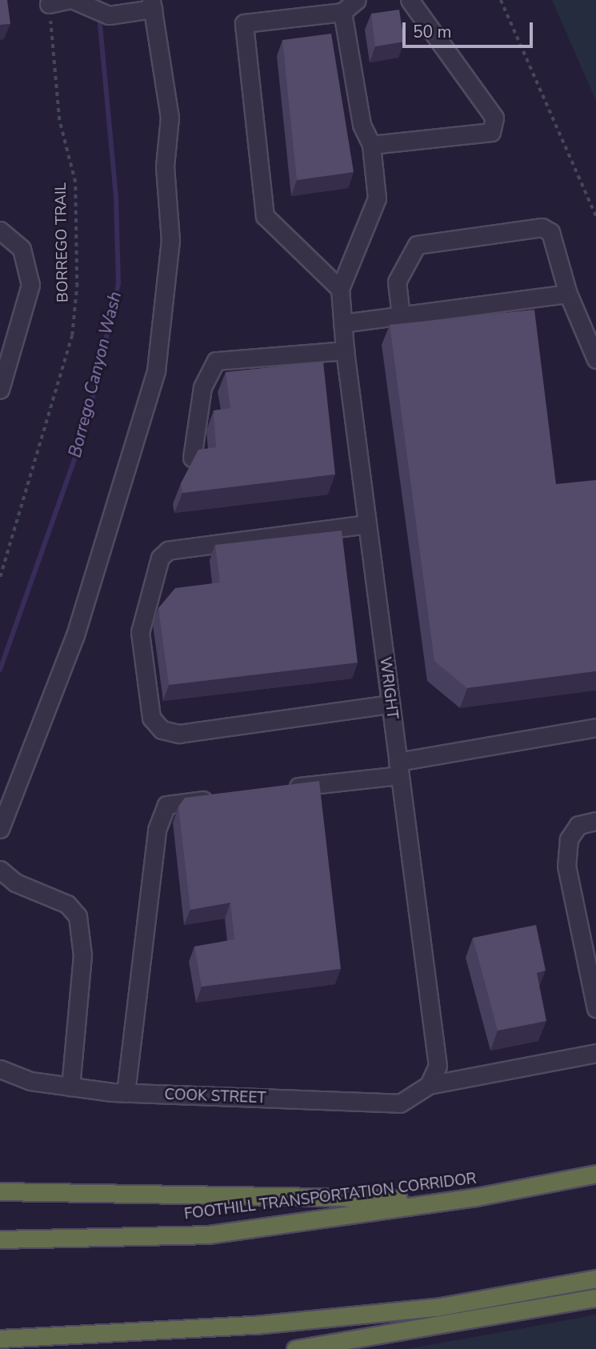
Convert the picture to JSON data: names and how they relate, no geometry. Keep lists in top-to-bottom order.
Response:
{
  "streets": {
    "highway": ["FOOTHILL TRANSPORTATION CORRIDOR"],
    "street": ["WRIGHT", "COOK STREET"],
    "path": ["BORREGO TRAIL"]
  },
  "crossings": [
    ["WRIGHT", "COOK STREET"]
  ],
  "water": ["Borrego Canyon Wash"],
  "scale_bar": "50 m"
}
